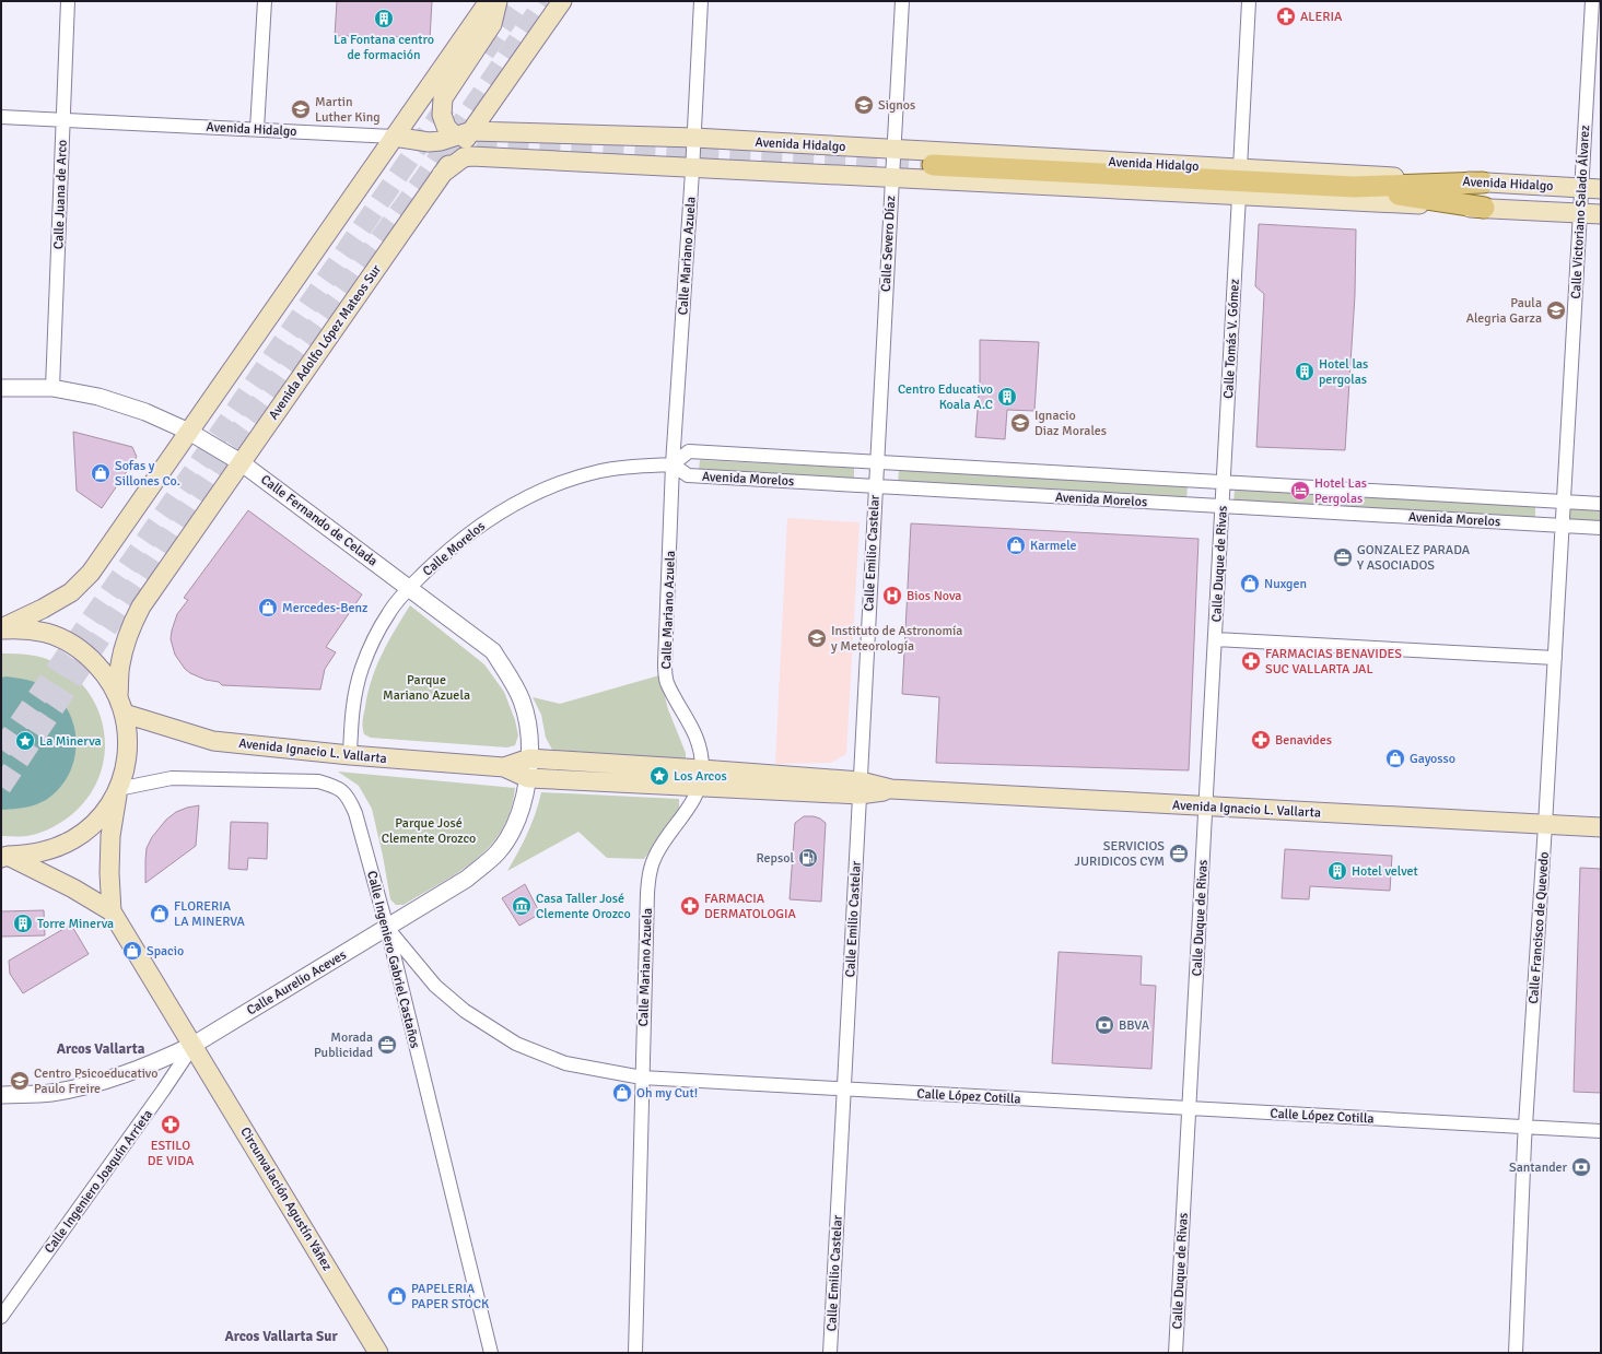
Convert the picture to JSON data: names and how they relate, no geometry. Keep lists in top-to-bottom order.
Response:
{
  "streets": {
    "main road": [
      "Avenida Hidalgo",
      "Avenida Adolfo López Mateos Sur",
      "Avenida Ignacio L. Vallarta",
      "Circunvalación Agustín Yáñez"
    ],
    "street": [
      "Calle Juana de Arco",
      "Calle Victoriano Salado Álvarez",
      "Calle Severo Díaz",
      "Calle Mariano Azuela",
      "Calle Tomás V. Gómez",
      "Avenida Morelos",
      "Calle Fernando de Celada",
      "Calle Morelos",
      "Calle Emilio Castelar",
      "Calle Duque de Rivas",
      "Calle Francisco de Quevedo",
      "Calle Ingeniero Gabriel Castaños",
      "Calle Aurelio Aceves",
      "Calle López Cotilla",
      "Calle Ingeniero Joaquín Arrieta"
    ]
  },
  "crossings": [
    ["Avenida Hidalgo", "Calle Juana de Arco"],
    ["Avenida Hidalgo", "Calle Victoriano Salado Álvarez"],
    ["Avenida Hidalgo", "Calle Severo Díaz"],
    ["Avenida Hidalgo", "Calle Mariano Azuela"],
    ["Avenida Hidalgo", "Calle Tomás V. Gómez"],
    ["Avenida Hidalgo", "Avenida Adolfo López Mateos Sur"],
    ["Calle Juana de Arco", "Calle Fernando de Celada"],
    ["Calle Victoriano Salado Álvarez", "Avenida Morelos"],
    ["Calle Victoriano Salado Álvarez", "Calle Francisco de Quevedo"],
    ["Calle Severo Díaz", "Avenida Morelos"],
    ["Calle Severo Díaz", "Calle Emilio Castelar"],
    ["Calle Mariano Azuela", "Avenida Morelos"],
    ["Calle Mariano Azuela", "Calle Morelos"],
    ["Calle Mariano Azuela", "Avenida Ignacio L. Vallarta"],
    ["Calle Mariano Azuela", "Calle López Cotilla"],
    ["Calle Tomás V. Gómez", "Avenida Morelos"],
    ["Calle Tomás V. Gómez", "Calle Duque de Rivas"],
    ["Avenida Adolfo López Mateos Sur", "Calle Fernando de Celada"],
    ["Avenida Morelos", "Calle Morelos"],
    ["Avenida Morelos", "Calle Emilio Castelar"],
    ["Avenida Morelos", "Calle Duque de Rivas"],
    ["Avenida Morelos", "Calle Francisco de Quevedo"],
    ["Calle Fernando de Celada", "Calle Morelos"],
    ["Calle Fernando de Celada", "Avenida Ignacio L. Vallarta"],
    ["Calle Fernando de Celada", "Calle Aurelio Aceves"],
    ["Calle Morelos", "Avenida Ignacio L. Vallarta"],
    ["Calle Emilio Castelar", "Avenida Ignacio L. Vallarta"],
    ["Calle Emilio Castelar", "Calle López Cotilla"],
    ["Calle Duque de Rivas", "Avenida Ignacio L. Vallarta"],
    ["Calle Duque de Rivas", "Calle López Cotilla"],
    ["Avenida Ignacio L. Vallarta", "Calle Francisco de Quevedo"],
    ["Avenida Ignacio L. Vallarta", "Calle Aurelio Aceves"],
    ["Calle Francisco de Quevedo", "Calle López Cotilla"],
    ["Calle Ingeniero Gabriel Castaños", "Calle Aurelio Aceves"],
    ["Calle Ingeniero Gabriel Castaños", "Calle López Cotilla"],
    ["Calle Aurelio Aceves", "Calle López Cotilla"],
    ["Calle Aurelio Aceves", "Calle Ingeniero Joaquín Arrieta"],
    ["Calle Aurelio Aceves", "Circunvalación Agustín Yáñez"],
    ["Calle Ingeniero Joaquín Arrieta", "Circunvalación Agustín Yáñez"]
  ],
  "districts": ["Arcos Vallarta", "Arcos Vallarta Sur"],
  "parks": ["Parque Mariano Azuela", "Parque José Clemente Orozco"],
  "places": {
    "pharmacy": [
      "ALERIA",
      "FARMACIAS BENAVIDES SUC VALLARTA JAL",
      "Benavides",
      "FARMACIA DERMATOLOGIA",
      "ESTILO DE VIDA"
    ],
    "building": [
      "La Fontana centro de formación",
      "Hotel las pergolas",
      "Centro Educativo Koala A.C",
      "Hotel velvet",
      "Torre Minerva"
    ],
    "school or university": [
      "Signos",
      "Martin Luther King",
      "Paula Alegria Garza",
      "Ignacio Diaz Morales",
      "Instituto de Astronomía y Meteorología",
      "Centro Psicoeducativo Paulo Freire"
    ],
    "shop": [
      "Sofas y Sillones Co.",
      "Karmele",
      "Nuxgen",
      "Mercedes-Benz",
      "Gayosso",
      "FLORERIA LA MINERVA",
      "Spacio",
      "Oh my Cut!",
      "PAPELERIA PAPER STOCK"
    ],
    "hotel": ["Hotel Las Pergolas"],
    "office": ["GONZALEZ PARADA Y ASOCIADOS", "SERVICIOS JURIDICOS CYM", "Morada Publicidad"],
    "hospital": ["Bios Nova"],
    "place": ["La Minerva", "Los Arcos"],
    "fuel station": ["Repsol"],
    "museum": ["Casa Taller José Clemente Orozco"],
    "bank": ["BBVA", "Santander"]
  }
}
